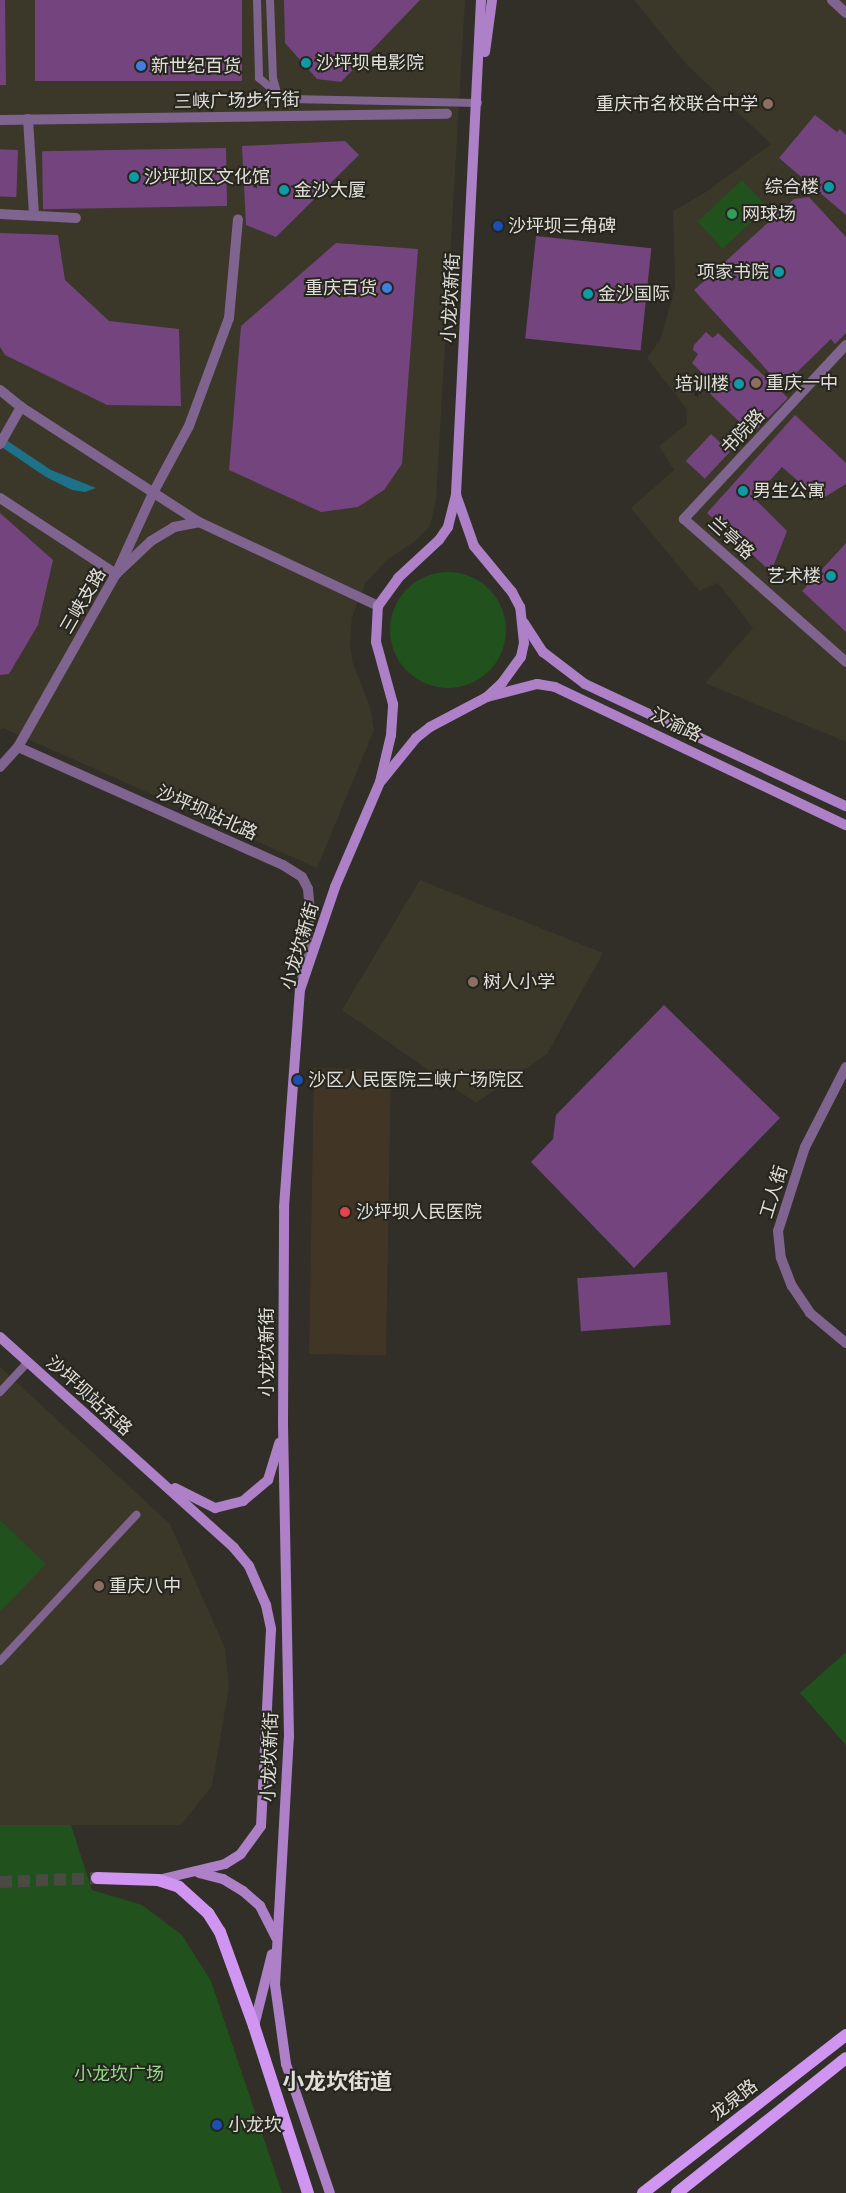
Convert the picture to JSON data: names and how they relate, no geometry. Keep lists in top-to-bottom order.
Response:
{
  "streets": {
    "main road": [
      "小龙坎新街",
      "汉渝路",
      "沙坪坝站东路",
      "龙泉路"
    ],
    "street": [
      "三峡广场步行街",
      "书院路",
      "兰亭路",
      "三峡支路",
      "沙坪坝站北路",
      "工人街"
    ]
  },
  "crossings": [
    ["小龙坎新街", "汉渝路"],
    ["小龙坎新街", "沙坪坝站北路"],
    ["小龙坎新街", "沙坪坝站东路"],
    ["书院路", "兰亭路"],
    ["三峡支路", "沙坪坝站北路"]
  ],
  "districts": ["小龙坎街道"],
  "parks": ["小龙坎广场"],
  "places": [
    "沙坪坝电影院",
    "新世纪百货",
    "重庆市名校联合中学",
    "沙坪坝区文化馆",
    "综合楼",
    "金沙大厦",
    "网球场",
    "沙坪坝三角碑",
    "项家书院",
    "重庆百货",
    "金沙国际",
    "重庆一中",
    "培训楼",
    "男生公寓",
    "艺术楼",
    "树人小学",
    "沙区人民医院三峡广场院区",
    "沙坪坝人民医院",
    "重庆八中",
    "小龙坎"
  ]
}
